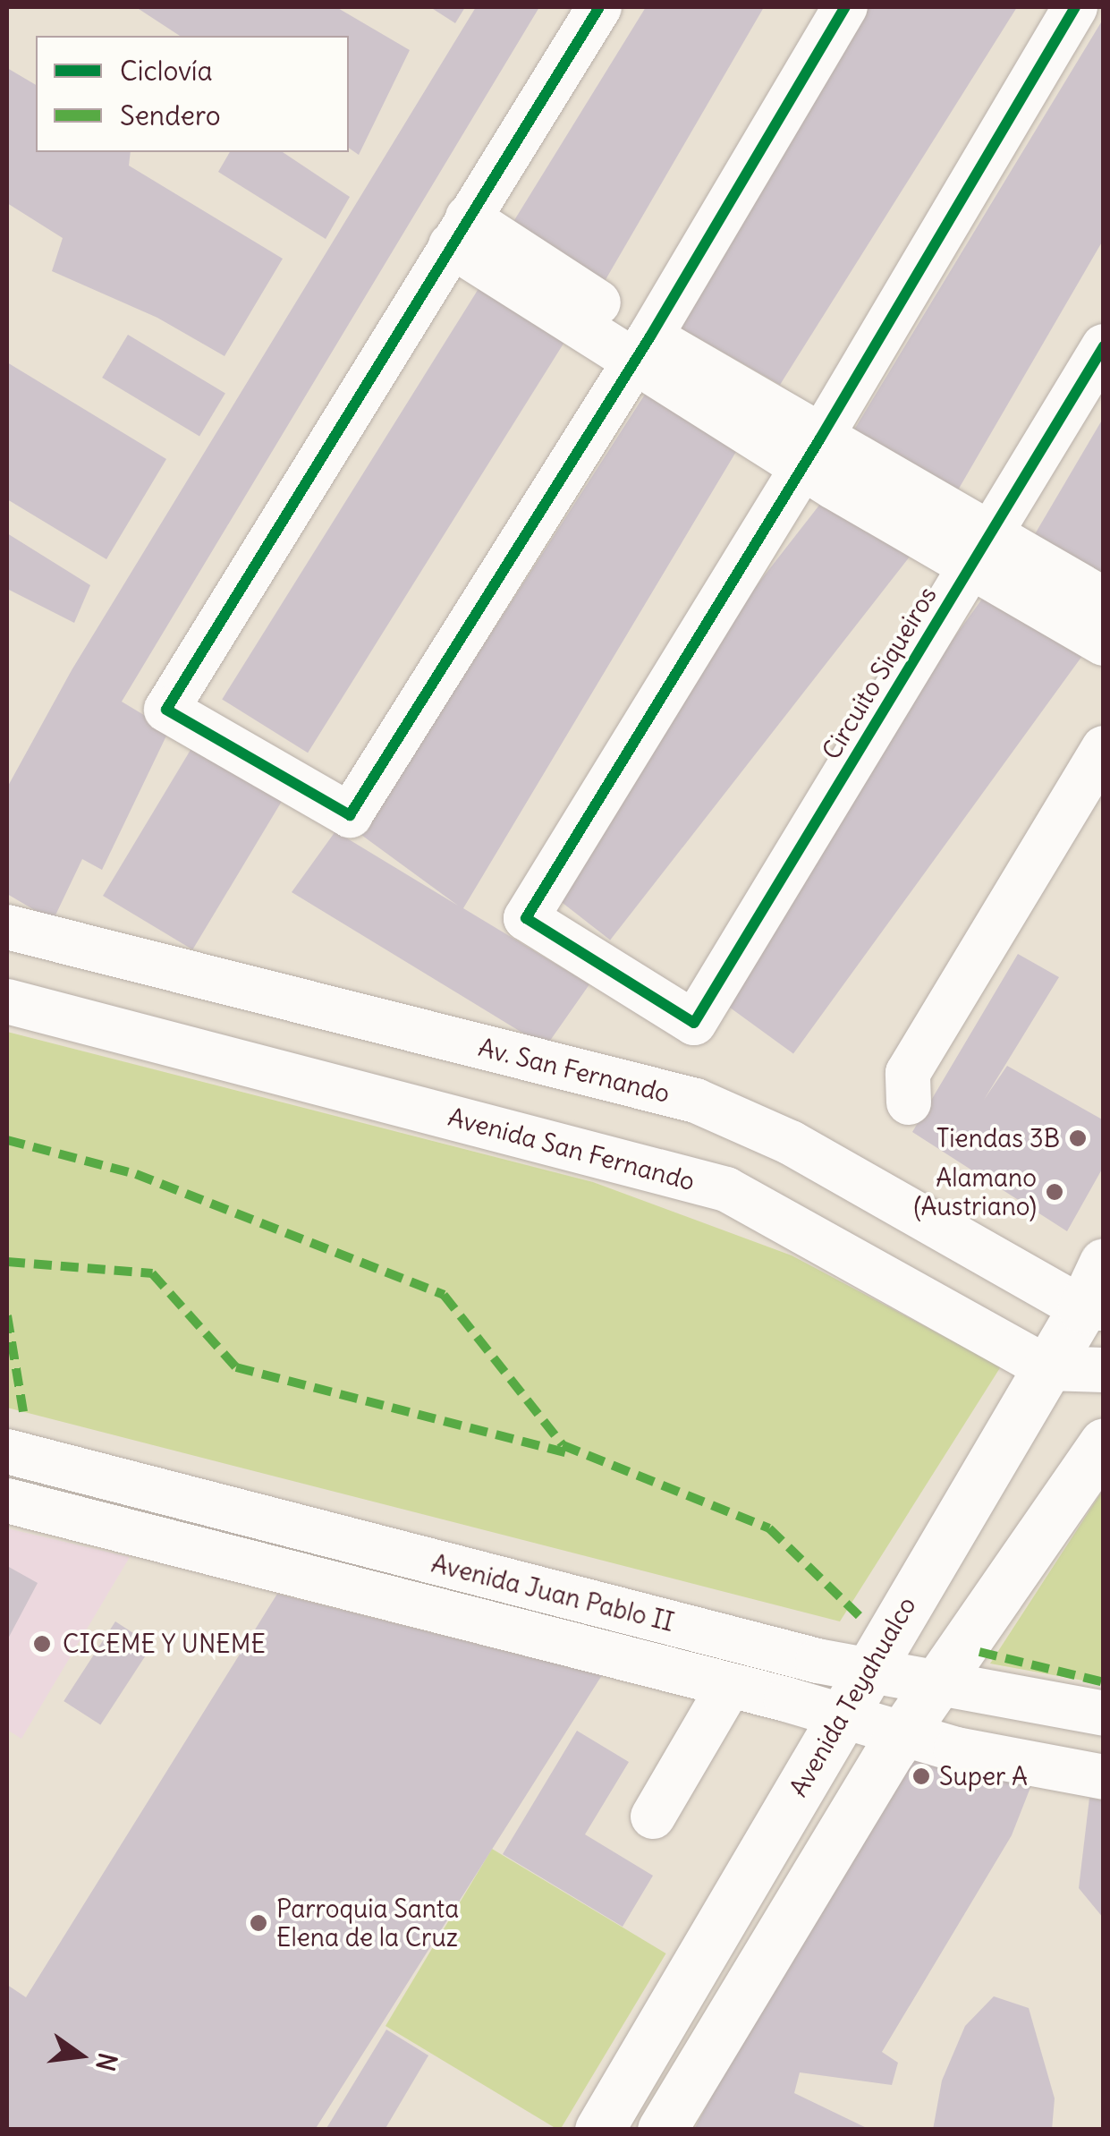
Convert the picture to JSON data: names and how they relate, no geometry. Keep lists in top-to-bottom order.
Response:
{
  "streets": {
    "main road": ["Avenida Teyahualco"],
    "street": [
      "Circuito Siqueiros",
      "Av. San Fernando",
      "Avenida San Fernando",
      "Avenida Juan Pablo II"
    ]
  },
  "crossings": [
    ["Av. San Fernando", "Avenida Teyahualco"],
    ["Avenida San Fernando", "Avenida Teyahualco"],
    ["Avenida Juan Pablo II", "Avenida Teyahualco"]
  ],
  "places": [
    "Tiendas 3B",
    "Alamano (Austriano)",
    "CICEME Y UNEME",
    "Super A",
    "Parroquia Santa Elena de la Cruz"
  ],
  "legend": ["Ciclovía", "Sendero"],
  "north": "right"
}
